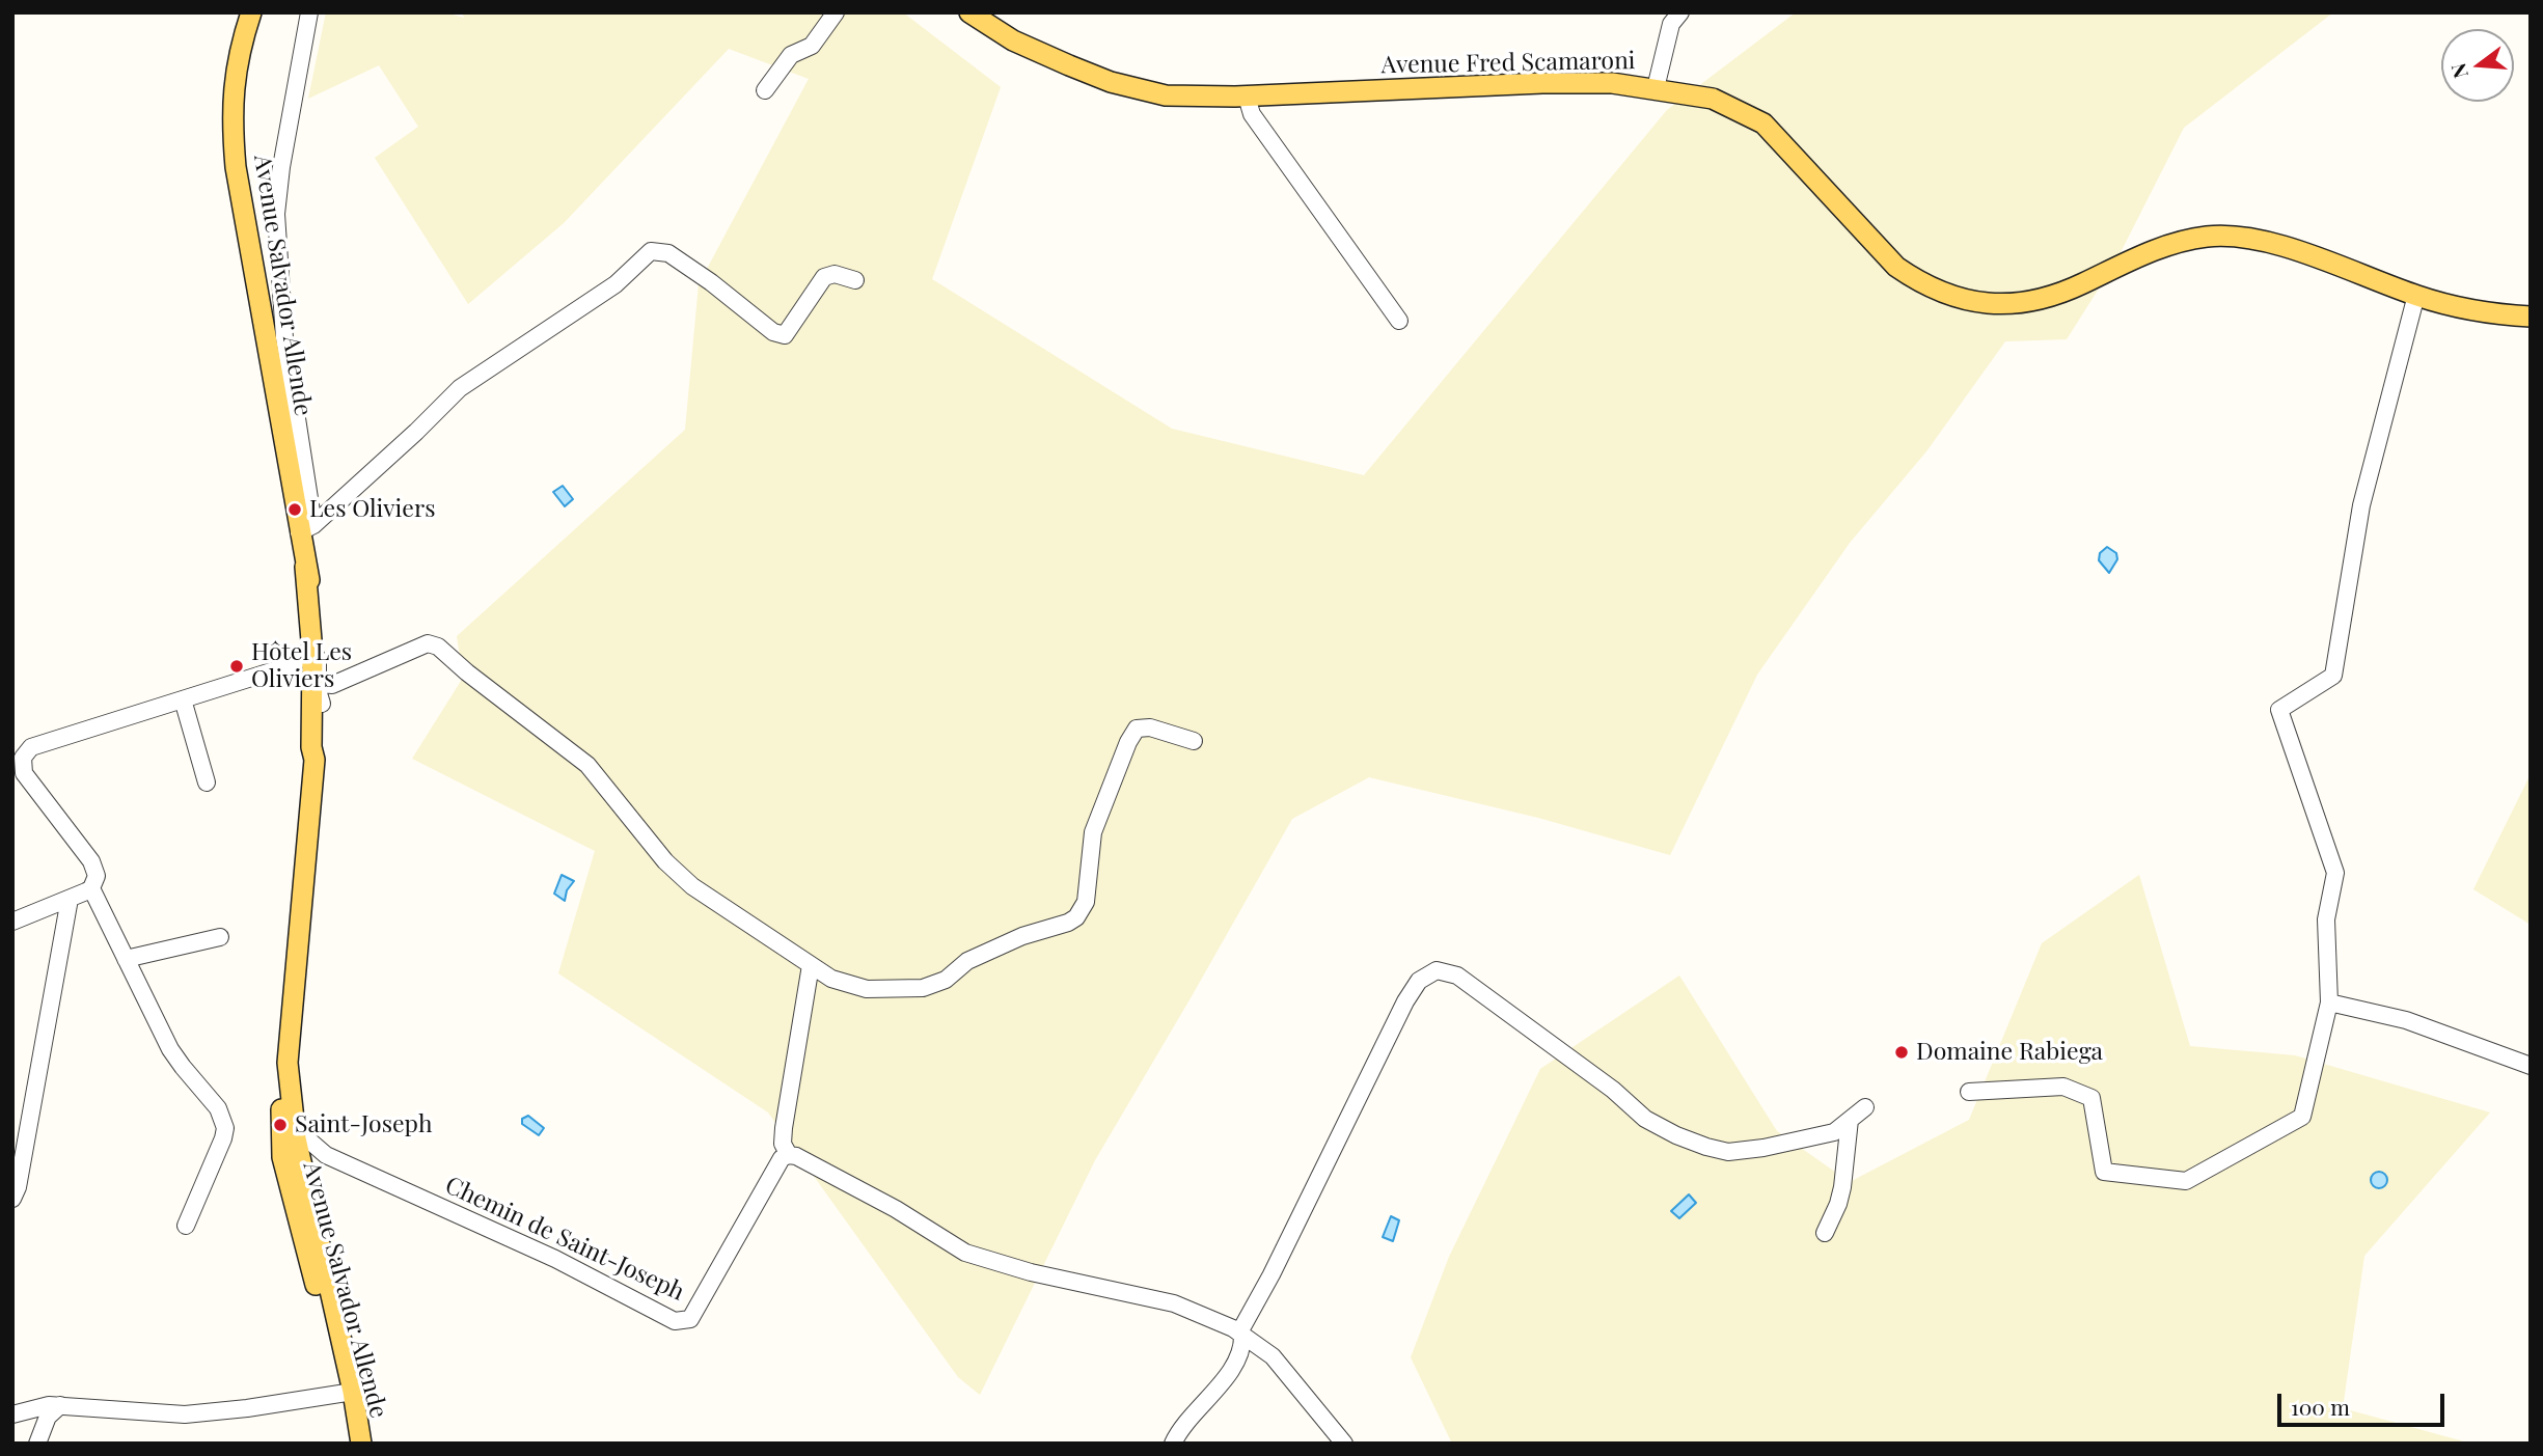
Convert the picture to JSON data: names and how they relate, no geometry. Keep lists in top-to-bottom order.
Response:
{
  "streets": {
    "main road": ["Avenue Fred Scamaroni", "Avenue Salvador Allende"],
    "street": ["Chemin de Saint-Joseph"]
  },
  "crossings": [
    ["Avenue Salvador Allende", "Chemin de Saint-Joseph"]
  ],
  "places": [
    "Les Oliviers",
    "Hôtel Les Oliviers",
    "Domaine Rabiega",
    "Saint-Joseph"
  ],
  "scale_bar": "100 m",
  "north": "left"
}
